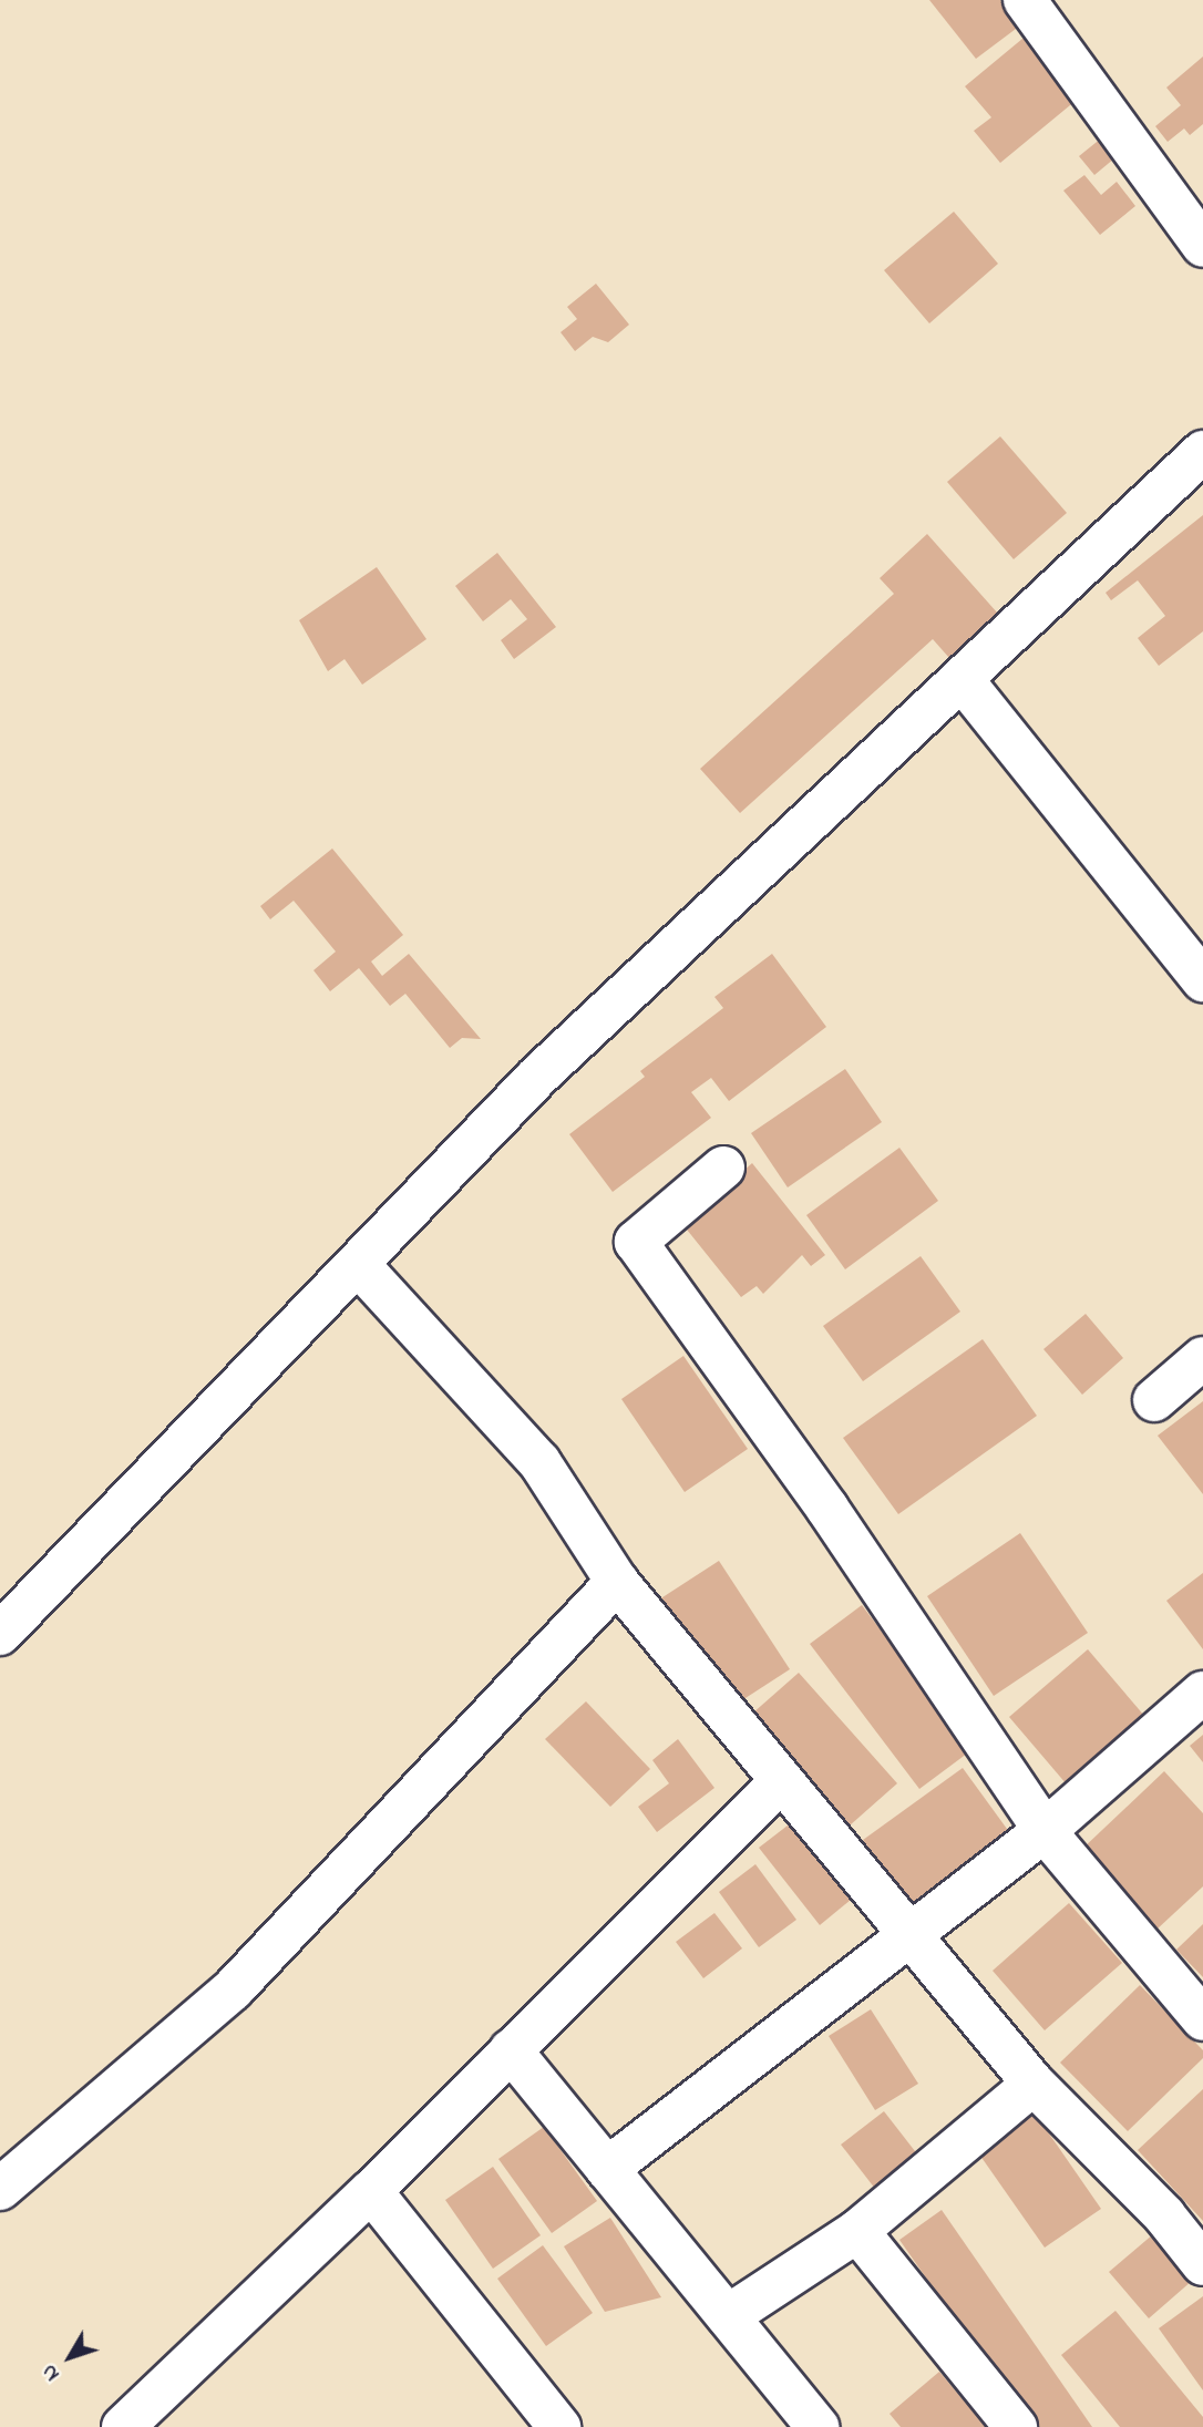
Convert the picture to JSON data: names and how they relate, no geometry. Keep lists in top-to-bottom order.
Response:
{
  "north": "bottom left"
}
